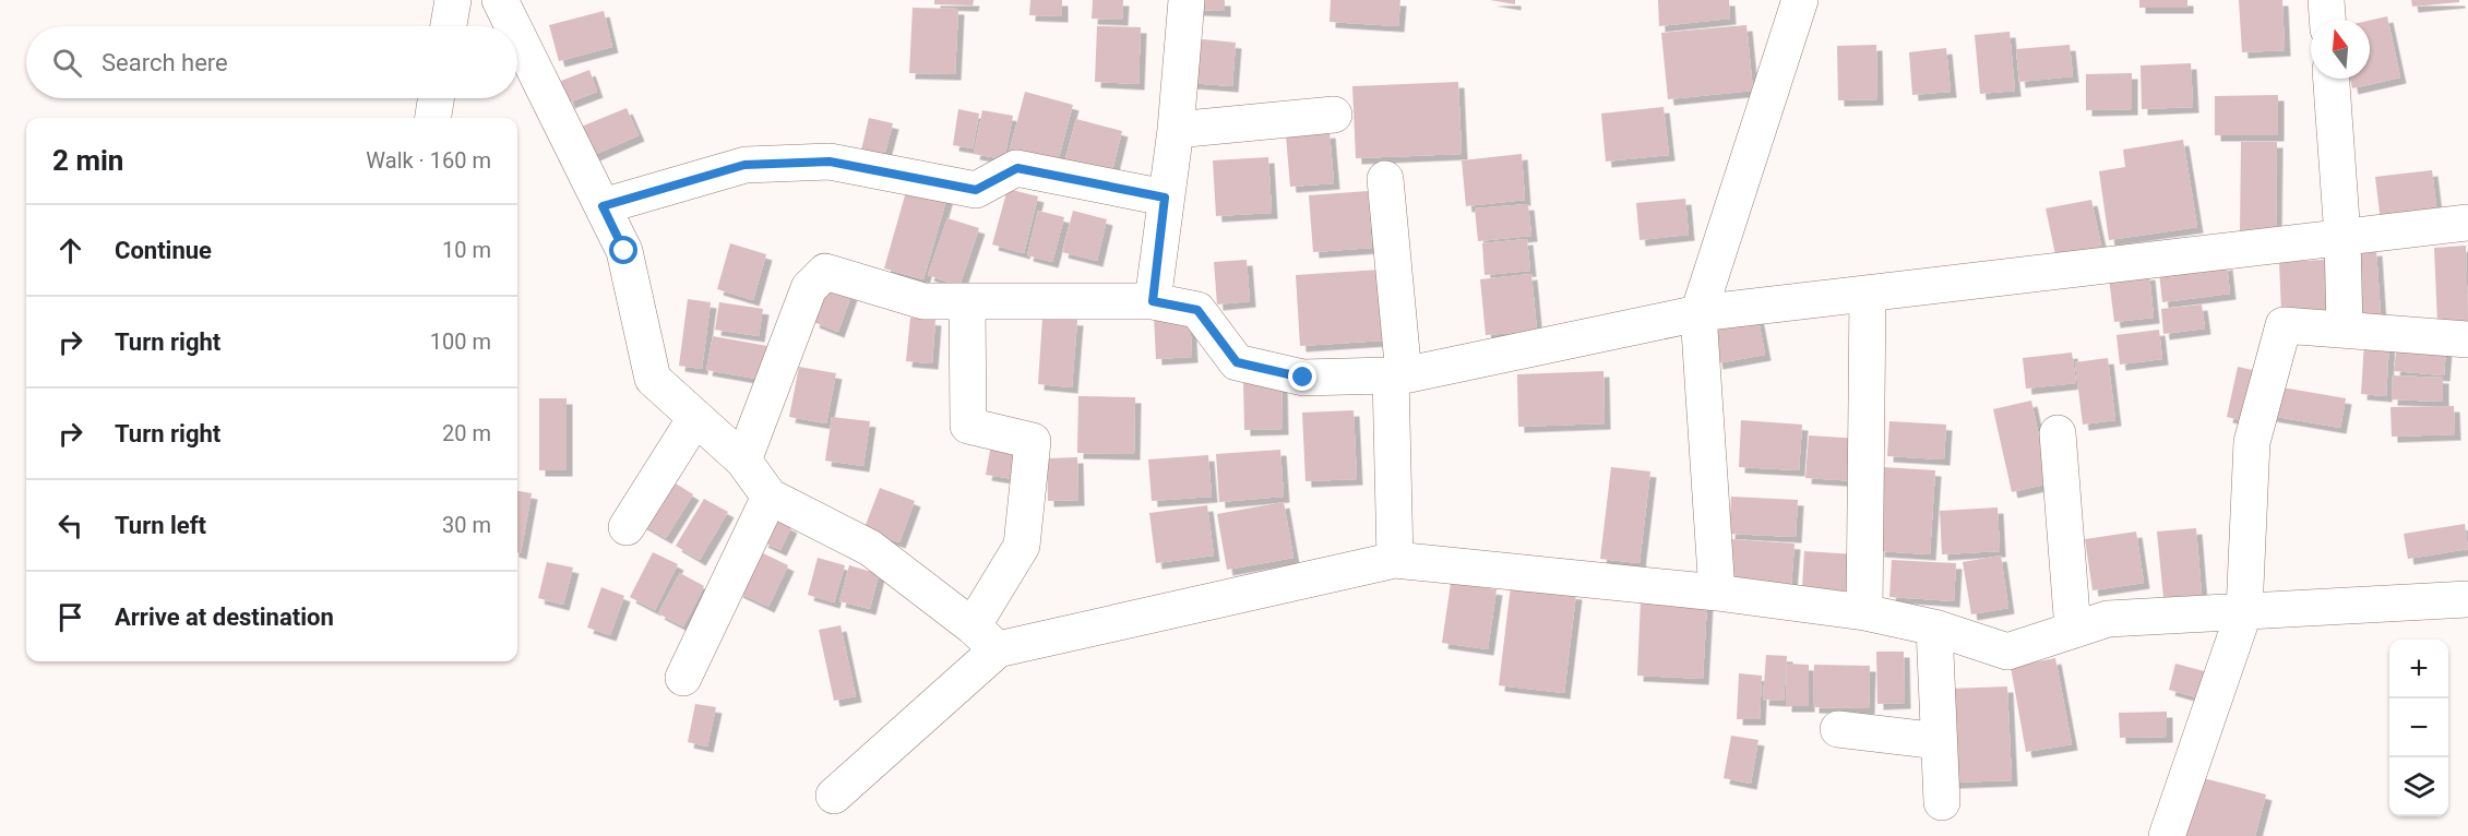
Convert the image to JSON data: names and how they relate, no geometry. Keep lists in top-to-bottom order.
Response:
{
  "north": "top",
  "page": {
    "search": "Search here",
    "heading": ["2 min", "Walk · 160 m"],
    "list": [
      ["Continue", "10 m"],
      ["Turn right", "100 m"],
      ["Turn right", "20 m"],
      ["Turn left", "30 m"],
      "Arrive at destination"
    ],
    "map_buttons": ["+", "−"]
  }
}
